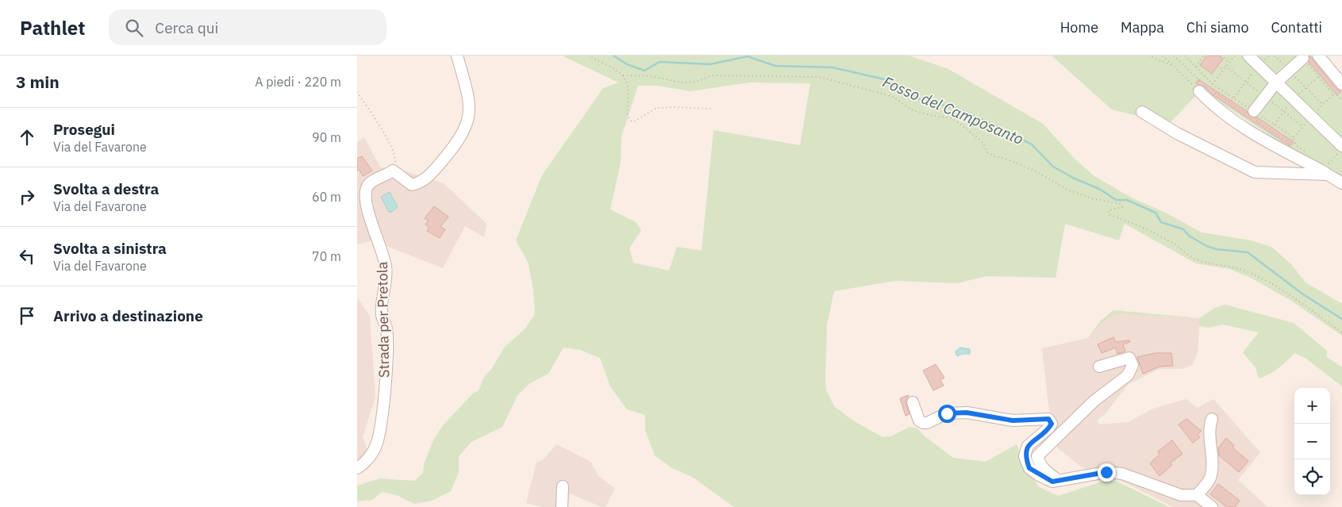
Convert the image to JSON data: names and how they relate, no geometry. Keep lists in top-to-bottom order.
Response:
{
  "streets": {
    "street": ["Strada per Pretola"]
  },
  "water": ["Fosso del Camposanto"],
  "page": {
    "header": "Pathlet",
    "search": "Cerca qui",
    "nav": [
      "Home",
      "Mappa",
      "Chi siamo",
      "Contatti"
    ],
    "heading": ["3 min", "A piedi · 220 m"],
    "list": [
      ["Prosegui", "Via del Favarone", "90 m"],
      ["Svolta a destra", "Via del Favarone", "60 m"],
      ["Svolta a sinistra", "Via del Favarone", "70 m"],
      "Arrivo a destinazione"
    ],
    "map_buttons": ["+", "−"]
  }
}
